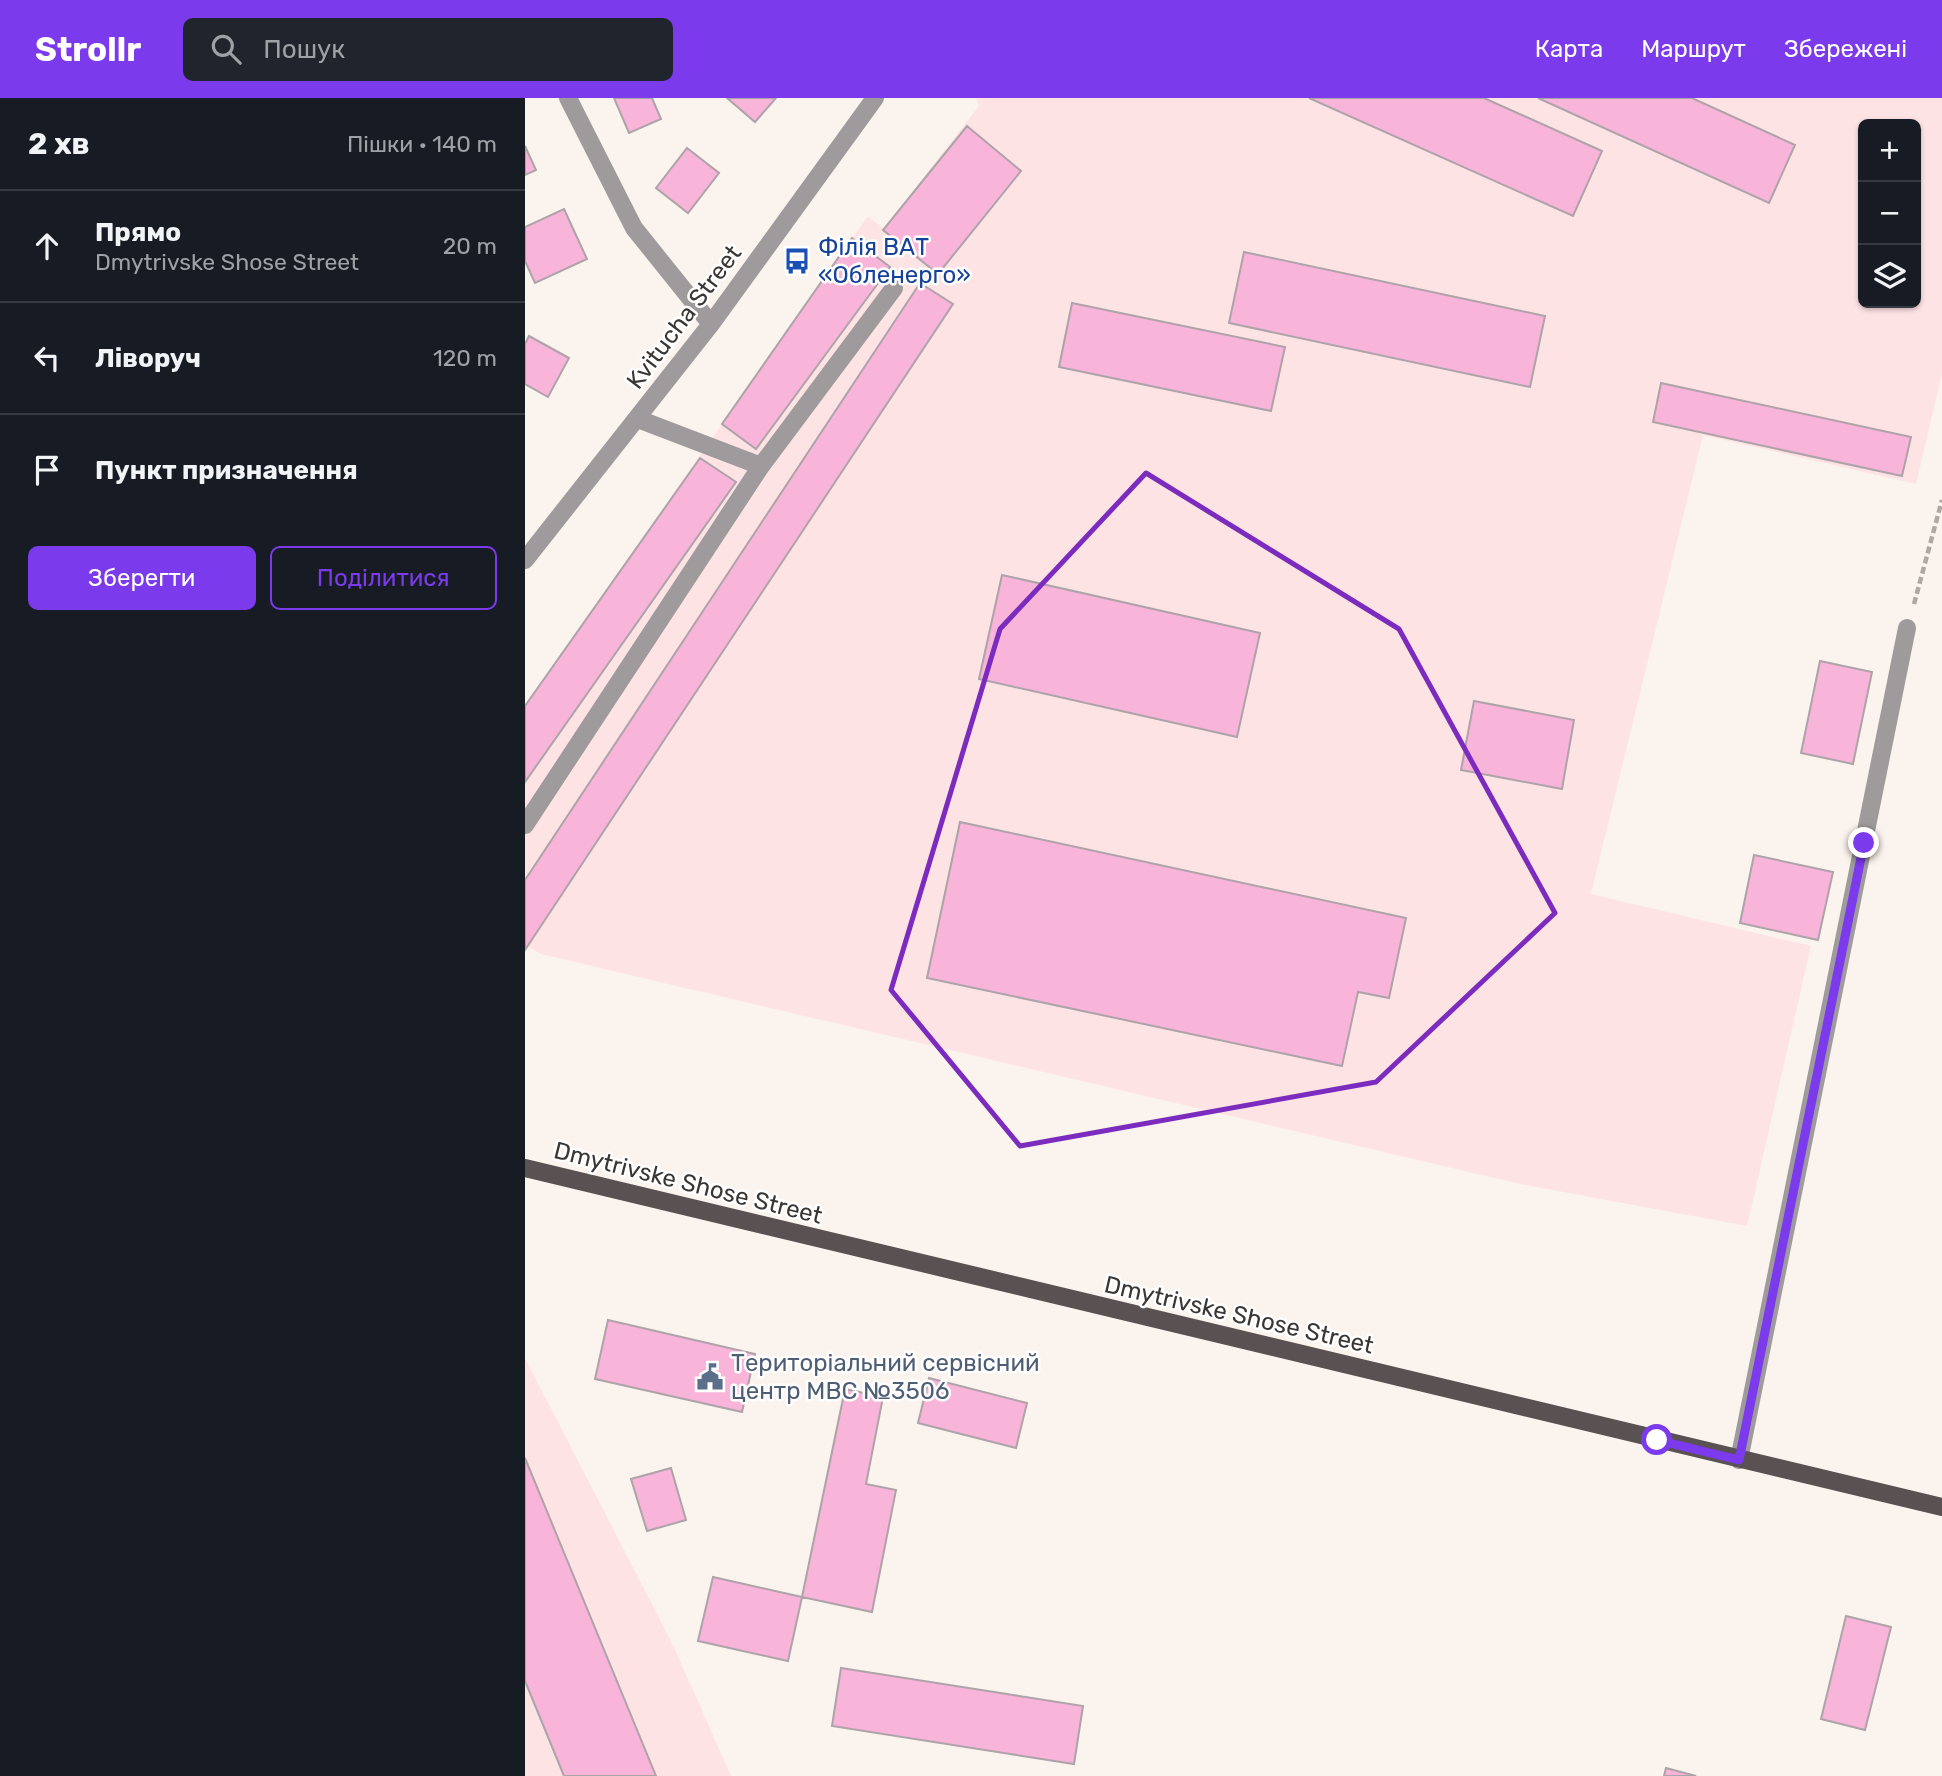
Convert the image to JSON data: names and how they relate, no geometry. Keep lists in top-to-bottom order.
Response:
{
  "streets": {
    "main road": ["Dmytrivske Shose Street"],
    "street": ["Kvitucha Street"]
  },
  "places": {
    "bus stop": ["Філія ВАТ «Обленерго»"],
    "public building": ["Територіальний сервісний центр МВС №3506"]
  },
  "page": {
    "header": "Strollr",
    "search": "Пошук",
    "nav": ["Карта", "Маршрут", "Збережені"],
    "heading": ["2 хв", "Пішки · 140 m"],
    "map_buttons": ["+", "−"],
    "list": [
      ["Прямо", "Dmytrivske Shose Street", "20 m"],
      ["Ліворуч", "120 m"],
      "Пункт призначення"
    ],
    "buttons": ["Зберегти", "Поділитися"]
  }
}
